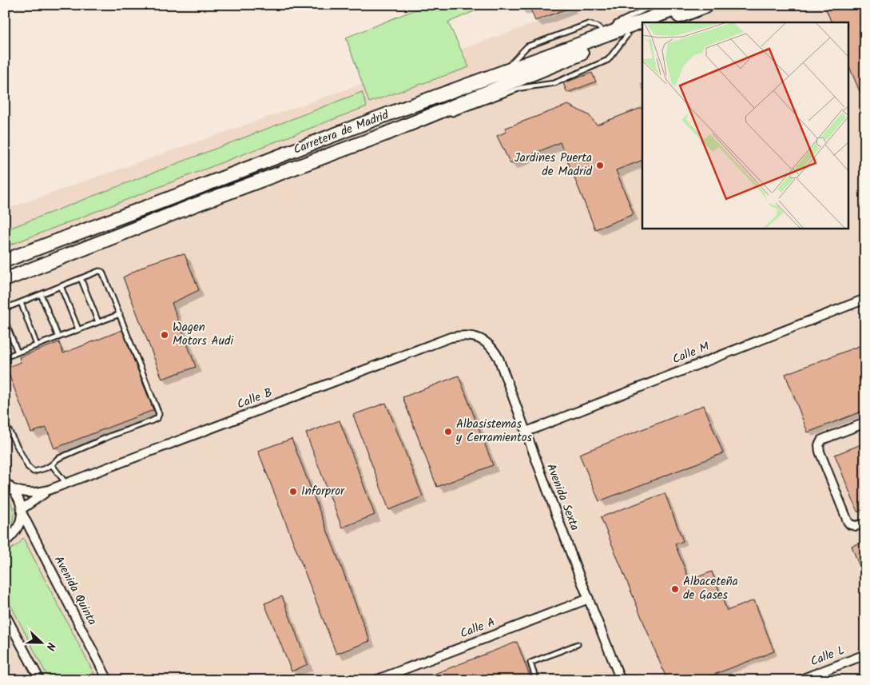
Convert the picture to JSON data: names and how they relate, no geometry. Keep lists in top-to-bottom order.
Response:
{
  "streets": {
    "main road": ["Carretera de Madrid"],
    "street": [
      "Calle M",
      "Calle B",
      "Avenida Sexta",
      "Avenida Quinta",
      "Calle A",
      "Calle L"
    ]
  },
  "crossings": [
    ["Calle M", "Avenida Sexta"],
    ["Calle B", "Avenida Sexta"],
    ["Calle B", "Avenida Quinta"],
    ["Avenida Sexta", "Calle A"]
  ],
  "places": [
    "Jardines Puerta de Madrid",
    "Wagen Motors Audi",
    "Albasistemas y Cerramientos",
    "Inforpror",
    "Albaceteña de Gases"
  ],
  "north": "right"
}
